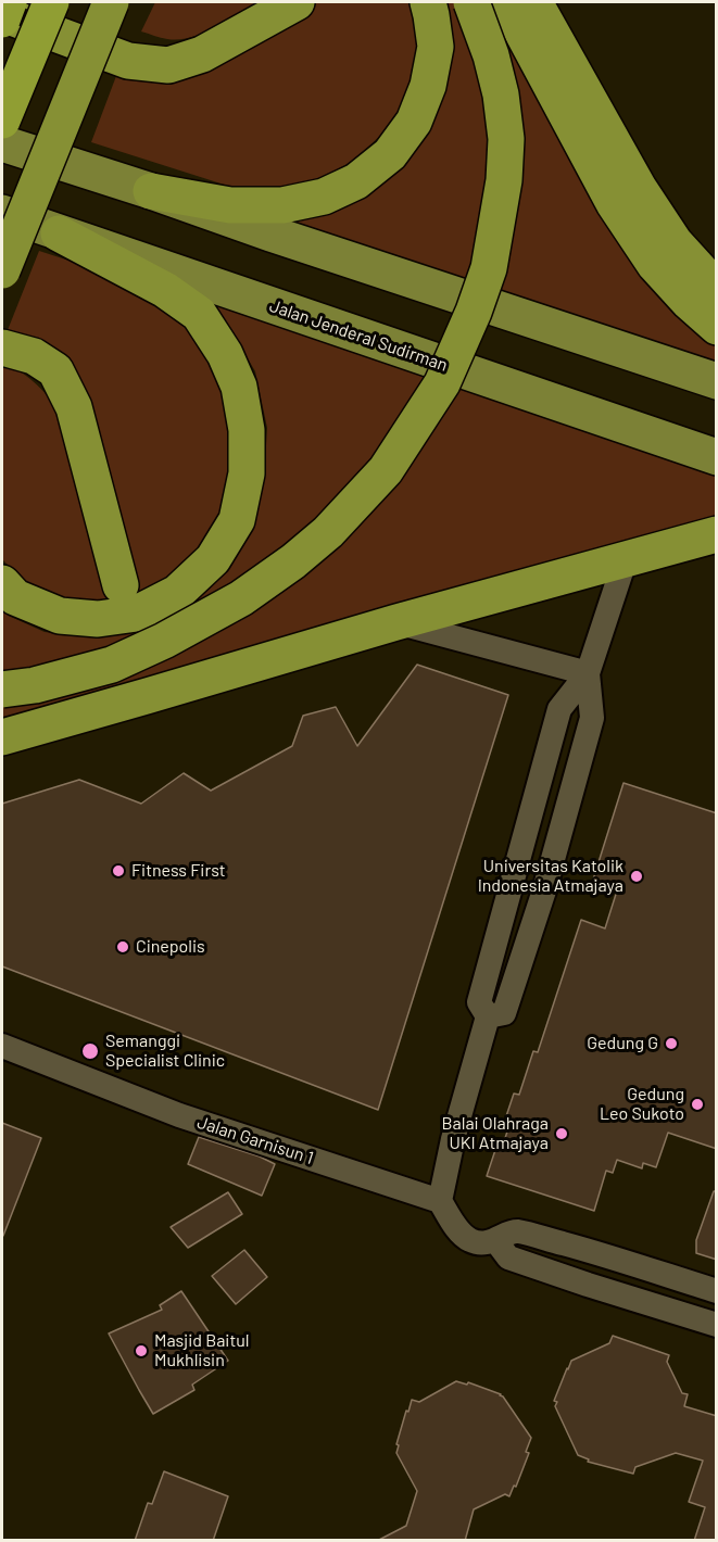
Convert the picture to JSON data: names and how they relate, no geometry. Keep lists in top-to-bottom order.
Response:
{
  "streets": {
    "main road": ["Jalan Jenderal Sudirman"],
    "street": ["Jalan Garnisun 1"]
  },
  "places": [
    "Fitness First",
    "Universitas Katolik Indonesia Atmajaya",
    "Cinepolis",
    "Gedung G",
    "Semanggi Specialist Clinic",
    "Gedung Leo Sukoto",
    "Balai Olahraga UKI Atmajaya",
    "Masjid Baitul Mukhlisin"
  ]
}
